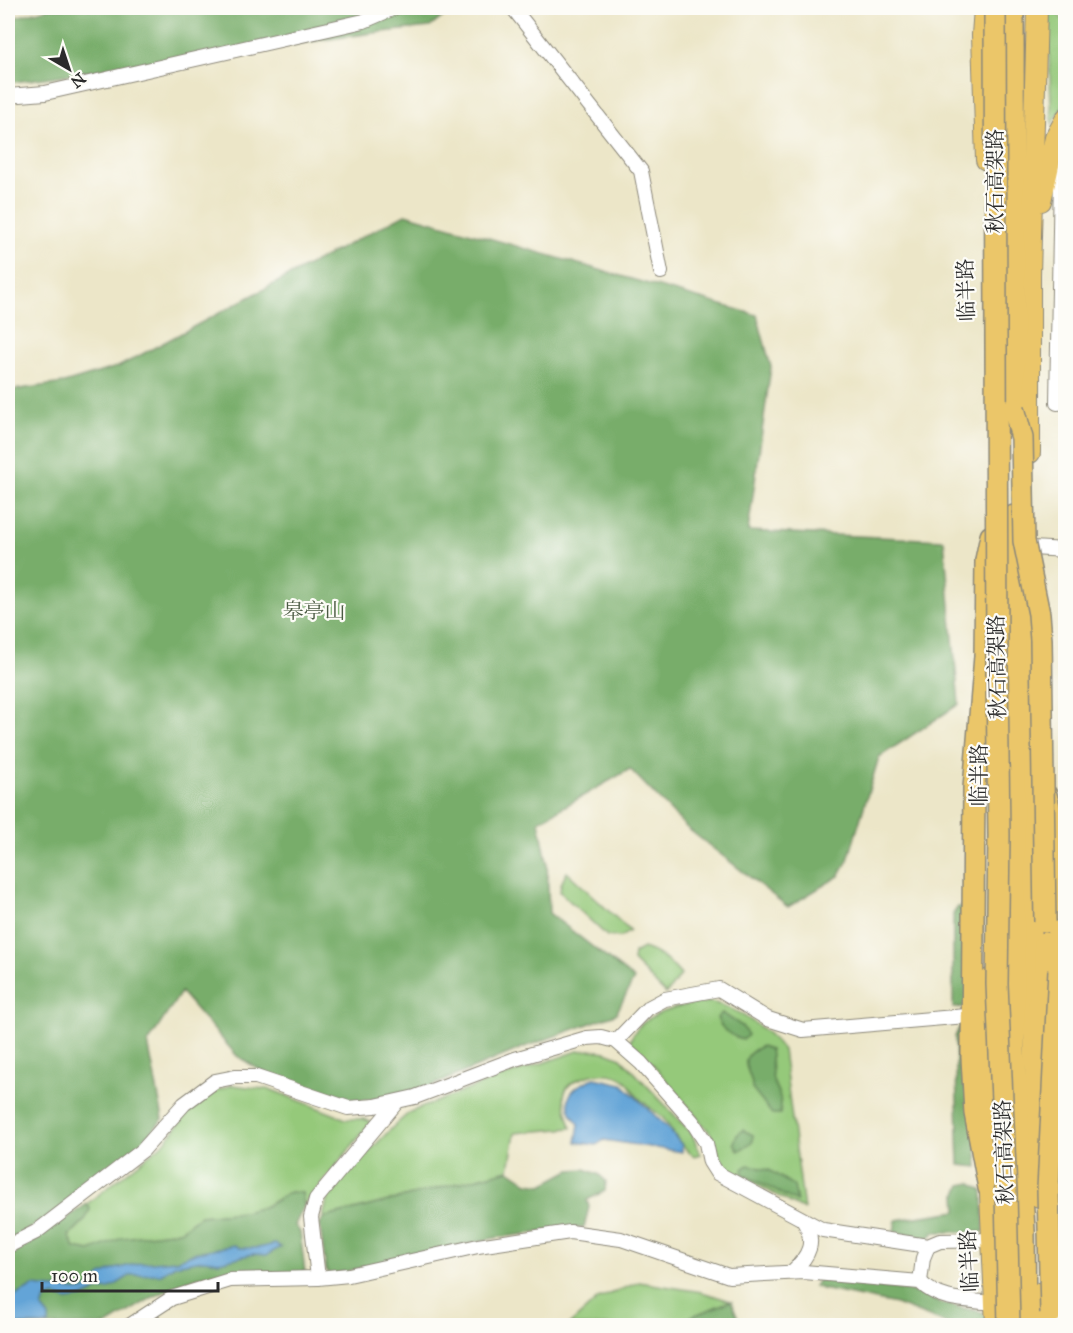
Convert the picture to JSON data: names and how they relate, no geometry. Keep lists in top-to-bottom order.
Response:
{
  "streets": {
    "highway": ["秋石高架路"],
    "main road": ["临半路"]
  },
  "crossings": [
    ["秋石高架路", "临半路"]
  ],
  "parks": ["皋亭山"],
  "scale_bar": "100 m",
  "north": "bottom right"
}
